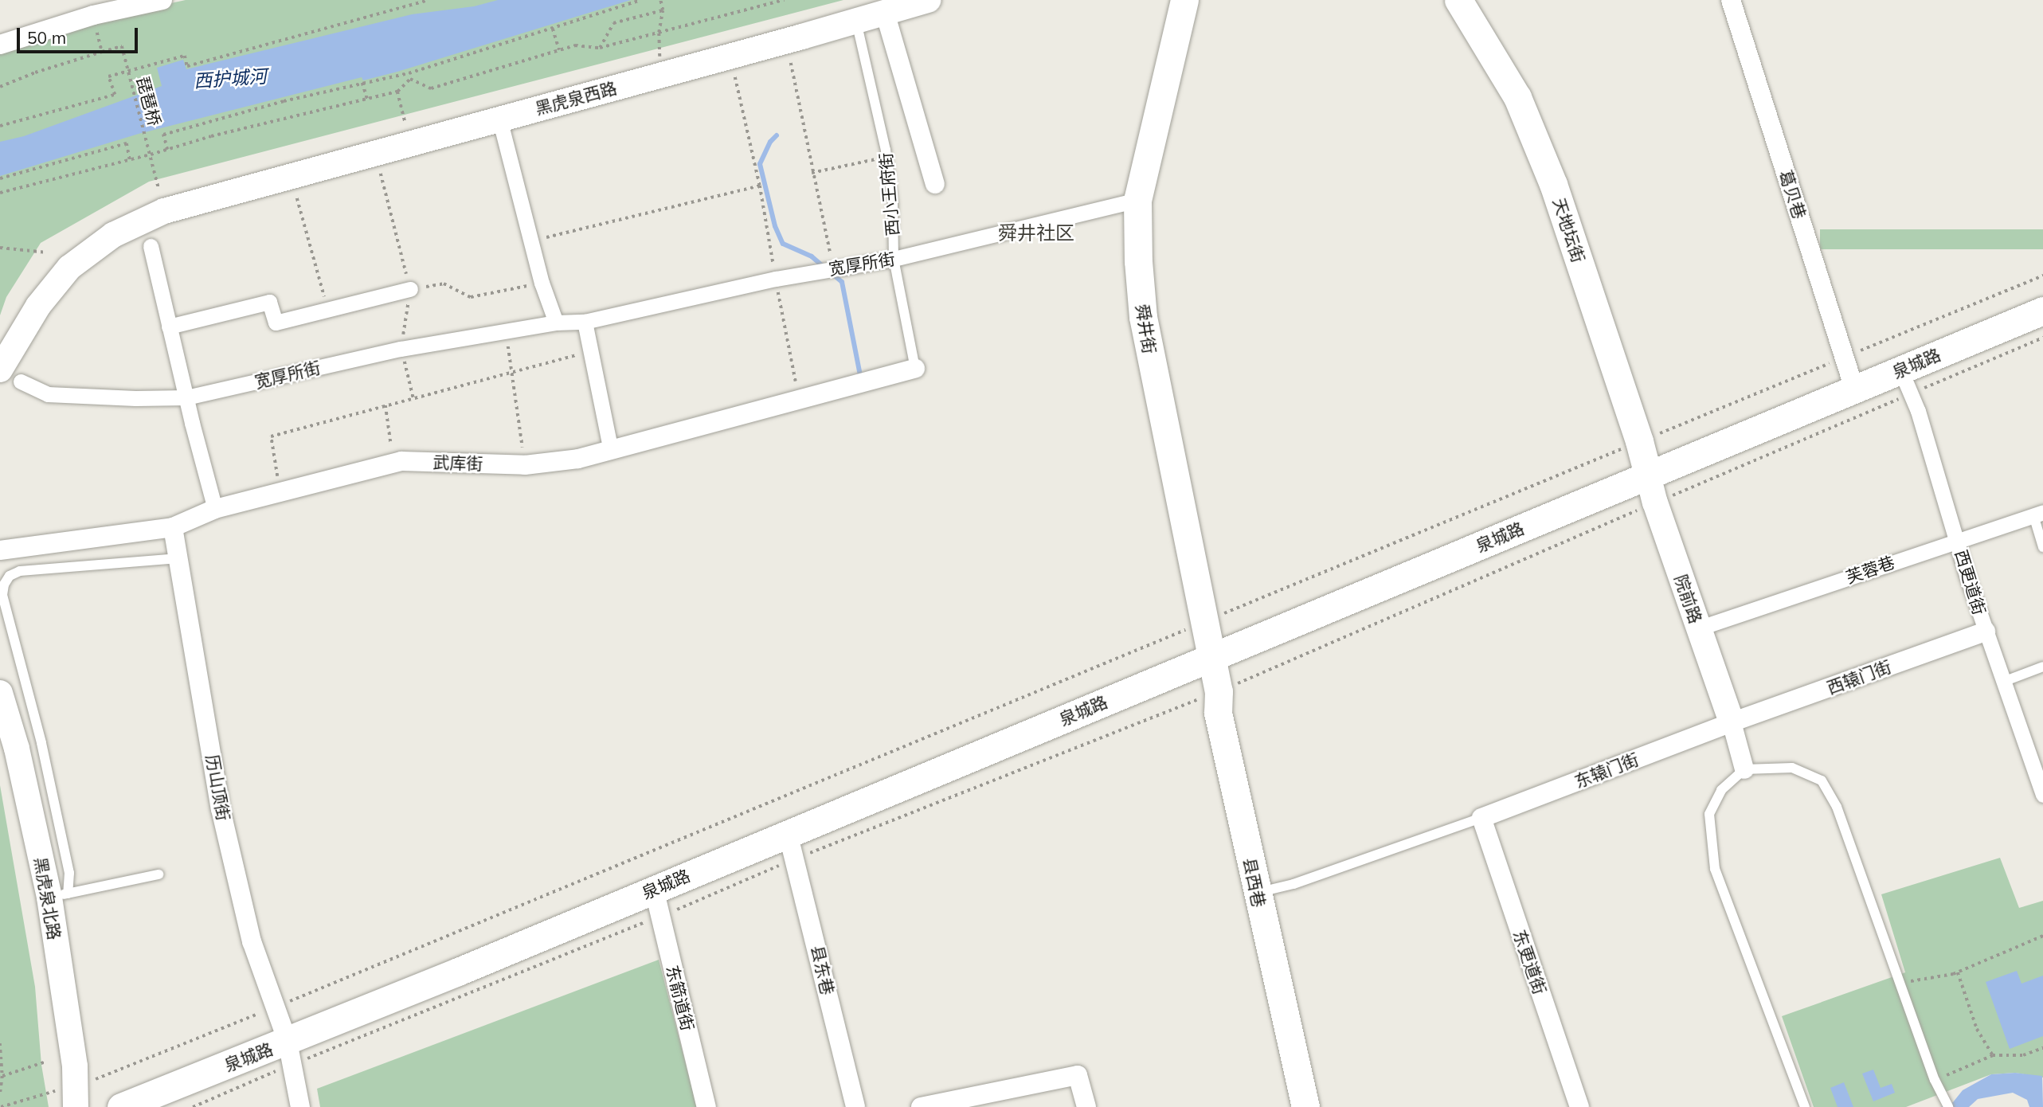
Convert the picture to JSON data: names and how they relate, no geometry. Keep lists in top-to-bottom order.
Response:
{
  "streets": {
    "main road": [
      "天地坛街",
      "舜井街",
      "泉城路",
      "县西巷"
    ],
    "street": [
      "黑虎泉西路",
      "葛贝巷",
      "宽厚所街",
      "武库街",
      "芙蓉巷",
      "西更道街",
      "院前路",
      "西辕门街",
      "东辕门街",
      "历山顶街",
      "黑虎泉北路",
      "东更道街",
      "县东巷",
      "东箭道街"
    ],
    "lane": ["西小王府街"],
    "path": ["琵琶桥"]
  },
  "crossings": [
    ["黑虎泉西路", "西小王府街"],
    ["黑虎泉西路", "宽厚所街"],
    ["西小王府街", "宽厚所街"],
    ["西小王府街", "武库街"],
    ["葛贝巷", "泉城路"],
    ["天地坛街", "泉城路"],
    ["天地坛街", "院前路"],
    ["宽厚所街", "舜井街"],
    ["舜井街", "泉城路"],
    ["舜井街", "县西巷"],
    ["泉城路", "西更道街"],
    ["泉城路", "院前路"],
    ["泉城路", "历山顶街"],
    ["泉城路", "县西巷"],
    ["泉城路", "县东巷"],
    ["泉城路", "东箭道街"],
    ["武库街", "历山顶街"],
    ["芙蓉巷", "西更道街"],
    ["芙蓉巷", "院前路"],
    ["西更道街", "西辕门街"],
    ["院前路", "西辕门街"],
    ["院前路", "东辕门街"],
    ["西辕门街", "东辕门街"],
    ["东辕门街", "东更道街"]
  ],
  "districts": ["舜井社区"],
  "water": ["西护城河"],
  "scale_bar": "50 m"
}
